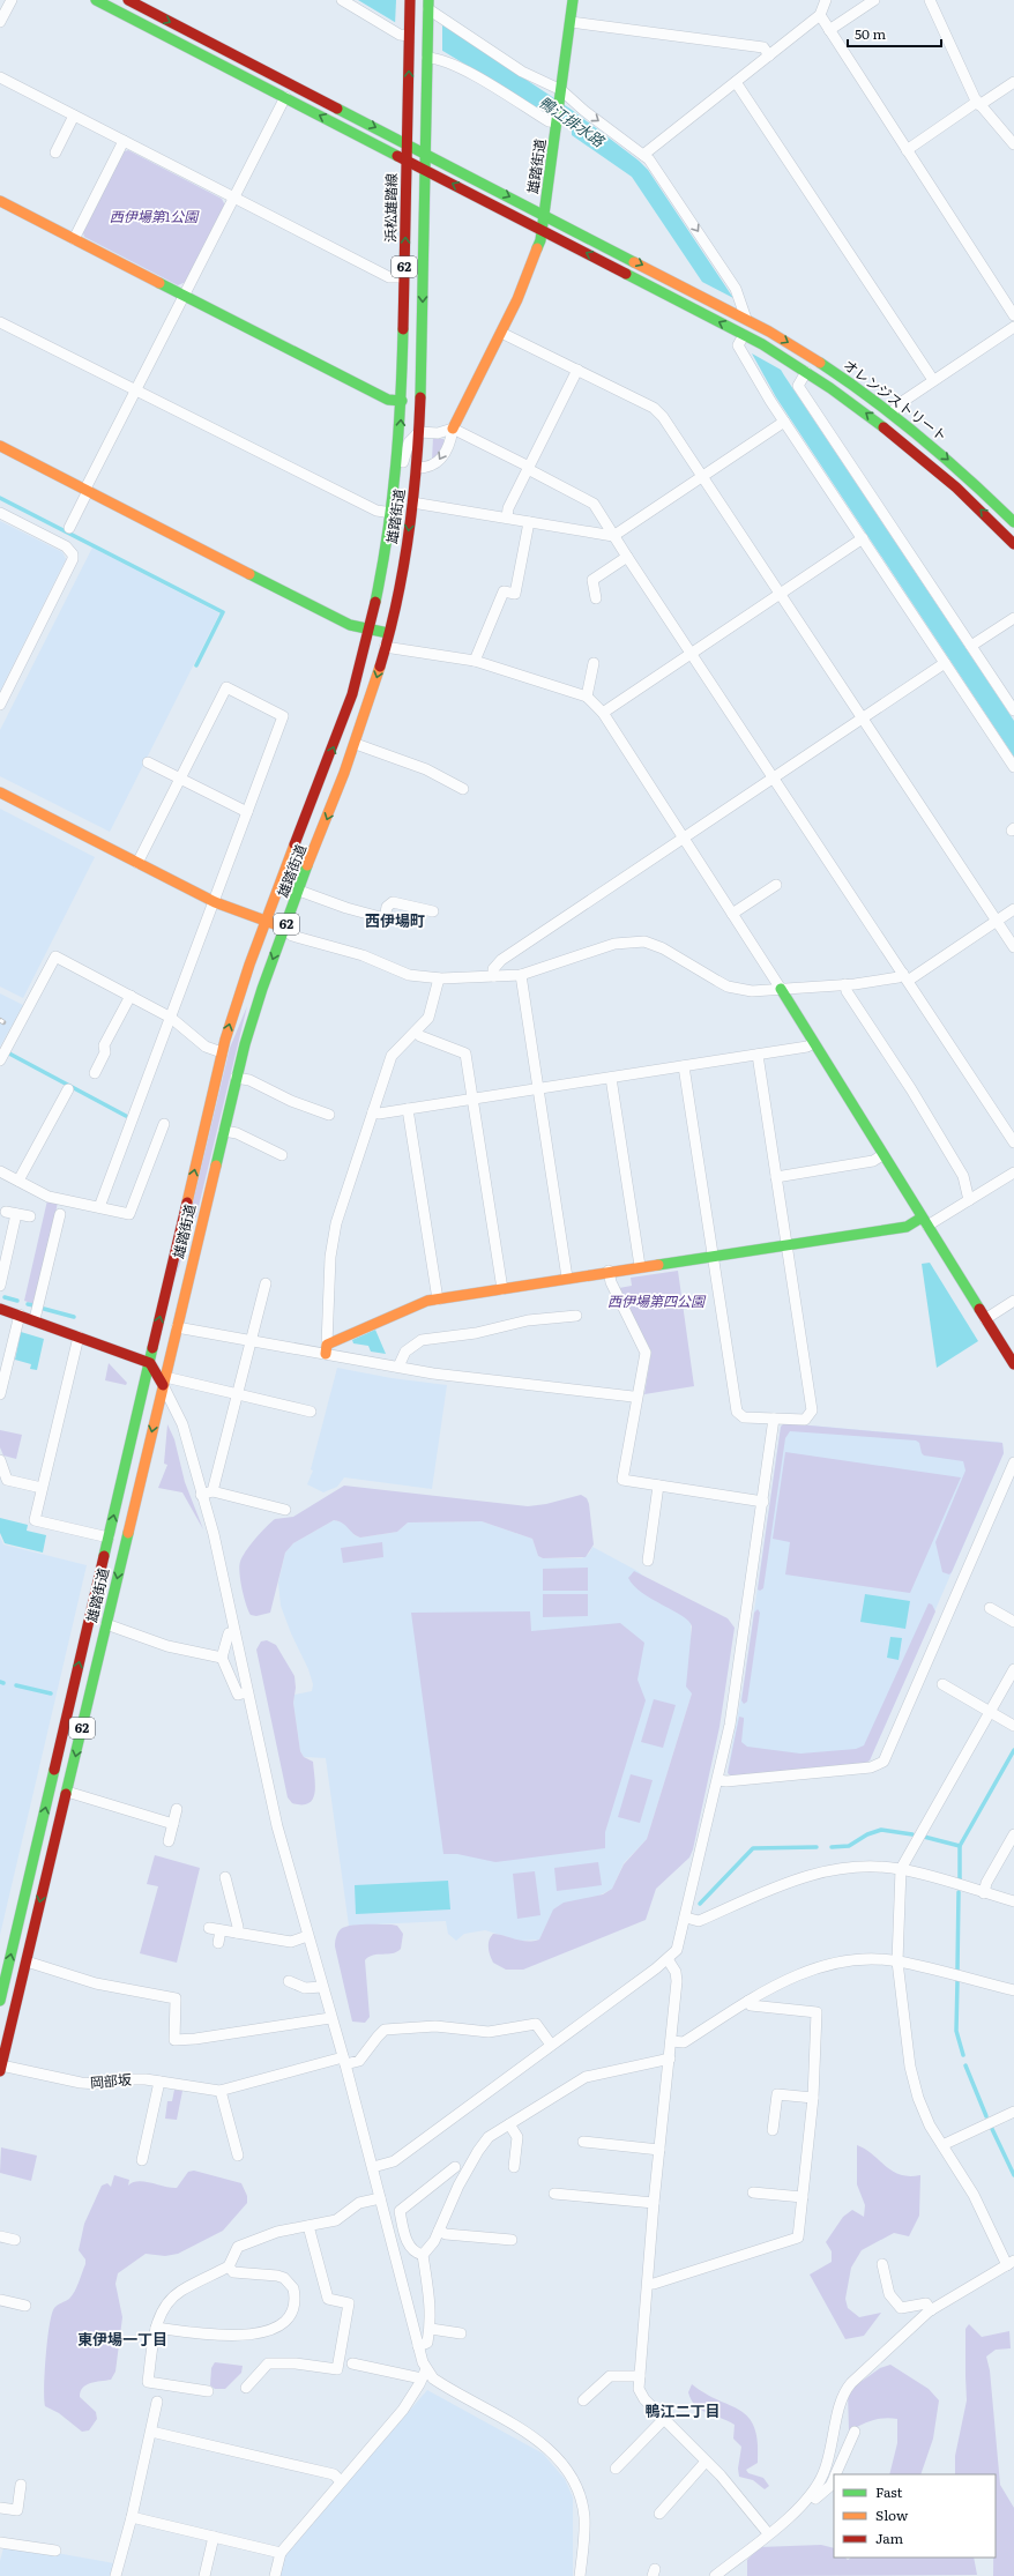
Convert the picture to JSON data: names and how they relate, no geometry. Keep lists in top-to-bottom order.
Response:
{
  "streets": {
    "street": [
      "雄踏街道",
      "浜松雄踏線",
      "62",
      "オレンジストリート",
      "岡部坂"
    ]
  },
  "crossings": [
    ["雄踏街道", "浜松雄踏線"],
    ["雄踏街道", "62"],
    ["雄踏街道", "オレンジストリート"],
    ["雄踏街道", "岡部坂"],
    ["浜松雄踏線", "オレンジストリート"],
    ["62", "オレンジストリート"]
  ],
  "districts": ["西伊場町", "東伊場一丁目", "鴨江二丁目"],
  "water": ["鴨江排水路"],
  "parks": ["西伊場第1公園", "西伊場第四公園"],
  "legend": ["Fast", "Slow", "Jam"],
  "scale_bar": "50 m"
}
